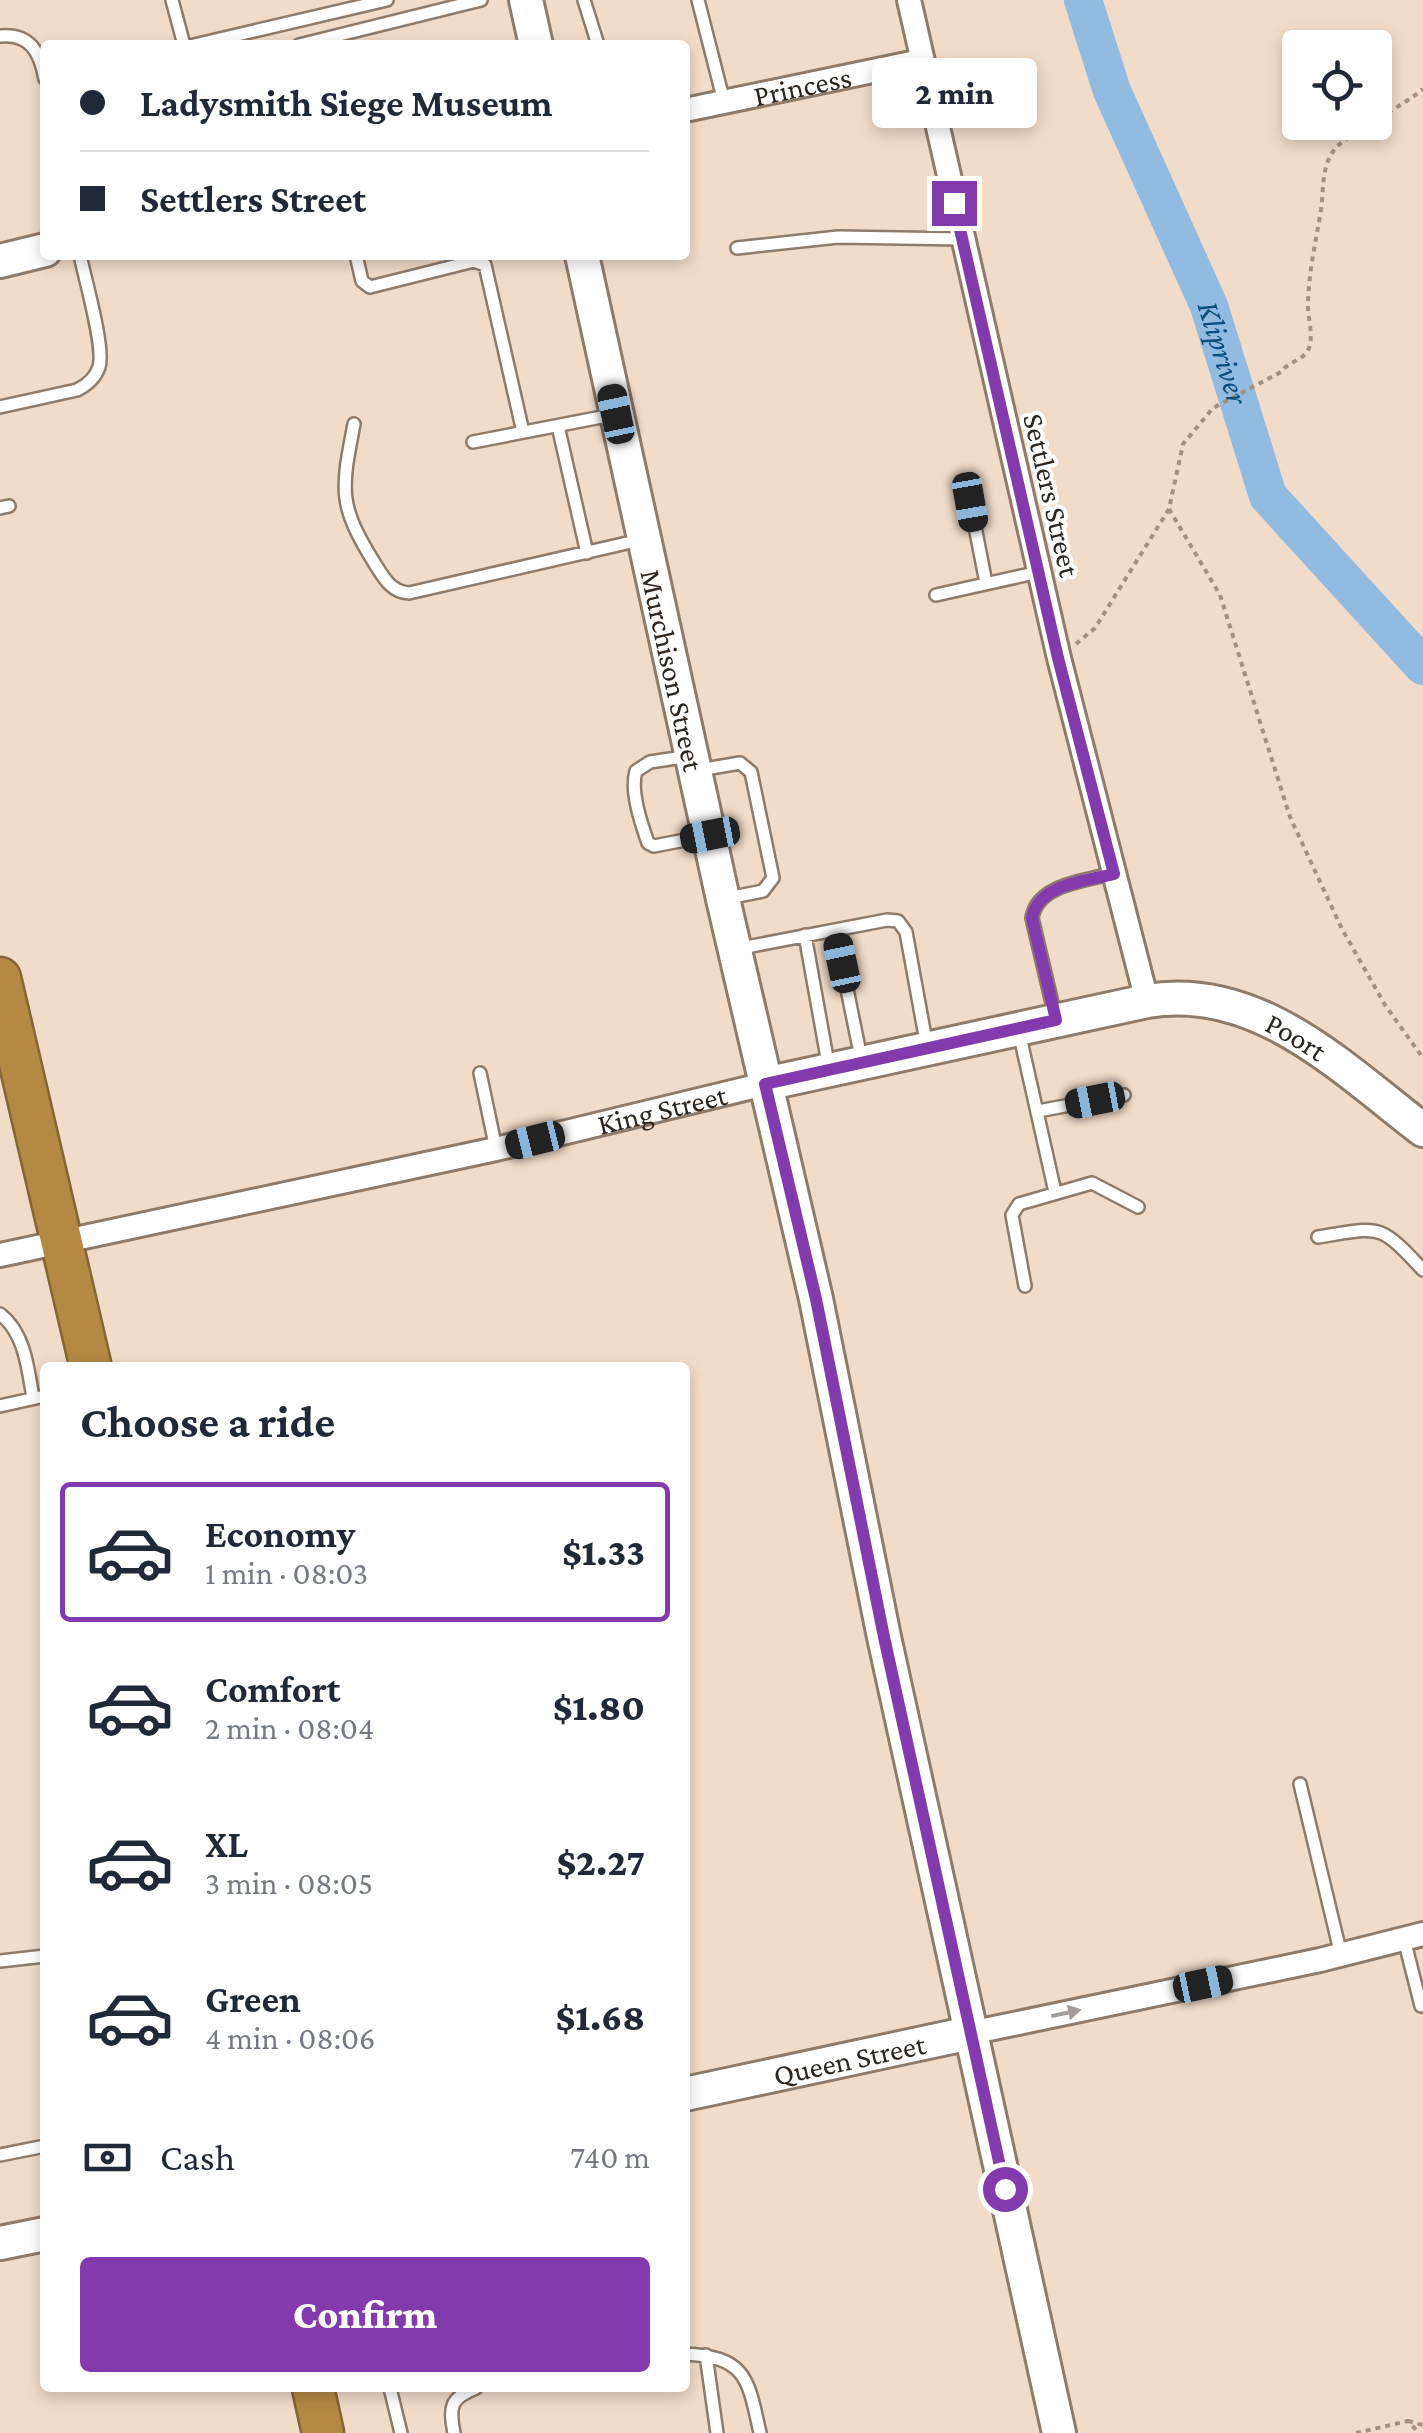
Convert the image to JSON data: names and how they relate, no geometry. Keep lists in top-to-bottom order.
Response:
{
  "streets": {
    "street": [
      "Princess",
      "Settlers Street",
      "Murchison Street",
      "Poort",
      "King Street",
      "Queen Street"
    ]
  },
  "crossings": [
    ["Princess", "Settlers Street"],
    ["Settlers Street", "Poort"],
    ["Settlers Street", "King Street"],
    ["Murchison Street", "King Street"],
    ["Murchison Street", "Queen Street"],
    ["Poort", "King Street"]
  ],
  "one_way": ["Queen Street"],
  "water": ["Klipriver"],
  "page": {
    "banner": ["Ladysmith Siege Museum", "Settlers Street"],
    "bubble": "2 min",
    "heading": "Choose a ride",
    "list": [
      {
        "name": "Economy",
        "note": "1 min · 08:03",
        "value": "$1.33"
      },
      {
        "name": "Comfort",
        "note": "2 min · 08:04",
        "value": "$1.80"
      },
      {
        "name": "XL",
        "note": "3 min · 08:05",
        "value": "$2.27"
      },
      {
        "name": "Green",
        "note": "4 min · 08:06",
        "value": "$1.68"
      }
    ],
    "pay": ["Cash", "740 m"],
    "buttons": "Confirm"
  }
}
